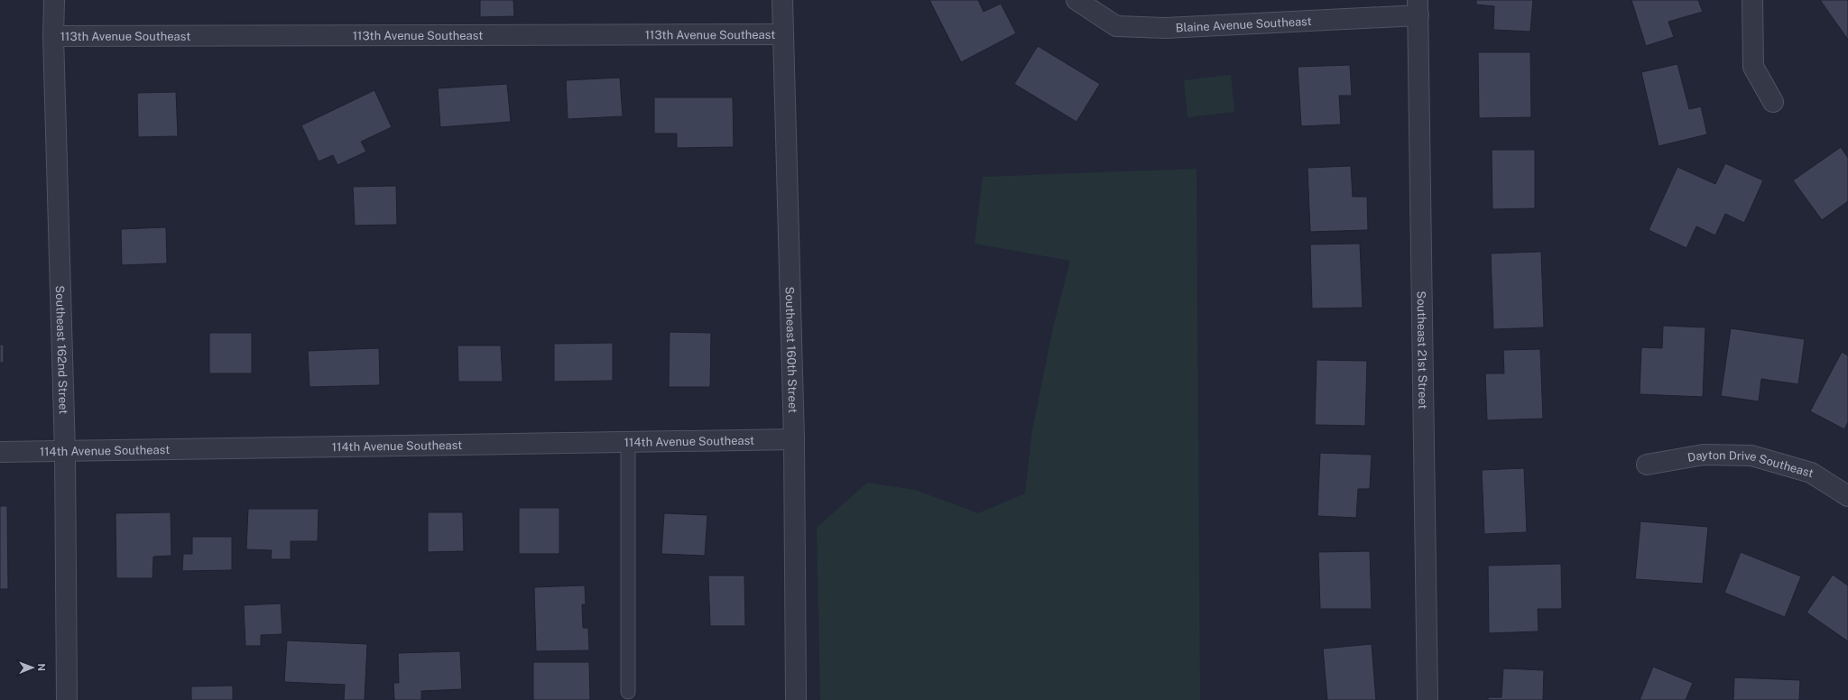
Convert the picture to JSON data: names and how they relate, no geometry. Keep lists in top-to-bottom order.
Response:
{
  "streets": {
    "street": [
      "Blaine Avenue Southeast",
      "113th Avenue Southeast",
      "Southeast 162nd Street",
      "Southeast 160th Street",
      "Southeast 21st Street",
      "114th Avenue Southeast",
      "Dayton Drive Southeast"
    ]
  },
  "crossings": [
    ["Blaine Avenue Southeast", "Southeast 21st Street"],
    ["113th Avenue Southeast", "Southeast 162nd Street"],
    ["113th Avenue Southeast", "Southeast 160th Street"],
    ["Southeast 162nd Street", "114th Avenue Southeast"],
    ["Southeast 160th Street", "114th Avenue Southeast"]
  ],
  "north": "right"
}
